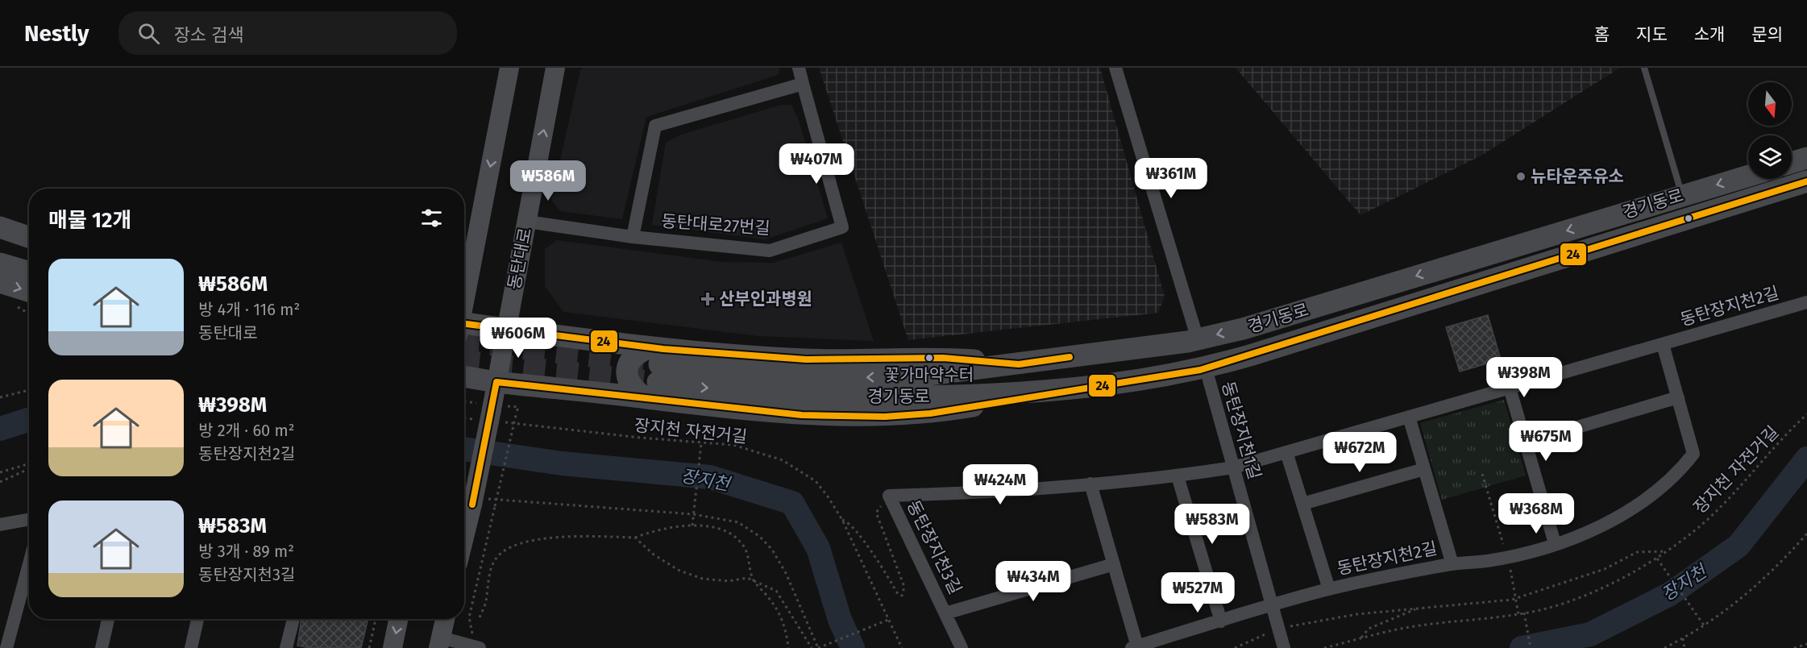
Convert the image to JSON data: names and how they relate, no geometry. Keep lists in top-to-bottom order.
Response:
{
  "streets": {
    "main road": ["경기동로", "동탄대로"],
    "street": [
      "동탄대로27번길",
      "동탄장지천2길",
      "동탄장지천1길",
      "동탄장지천3길"
    ],
    "path": ["장지천 자전거길"]
  },
  "crossings": [
    ["경기동로", "동탄장지천1길"],
    ["동탄대로27번길", "동탄대로"],
    ["동탄대로", "장지천 자전거길"],
    ["동탄장지천2길", "동탄장지천1길"],
    ["동탄장지천2길", "동탄장지천3길"],
    ["동탄장지천1길", "동탄장지천3길"]
  ],
  "water": ["장지천"],
  "places": {
    "other": ["뉴타운주유소", "꽃가마약수터"],
    "health": ["산부인과병원"]
  },
  "lines": ["transit line 24"],
  "north": "bottom",
  "page": {
    "header": "Nestly",
    "search": "장소 검색",
    "nav": [
      "홈",
      "지도",
      "소개",
      "문의"
    ],
    "price": [
      "₩407M",
      "₩361M",
      "₩586M",
      "₩606M",
      "₩398M",
      "₩675M",
      "₩672M",
      "₩424M",
      "₩368M",
      "₩583M",
      "₩434M",
      "₩527M"
    ],
    "heading": "매물 12개",
    "list": [
      {
        "name": "₩586M",
        "note": "방 4개 · 116 m² · 동탄대로"
      },
      {
        "name": "₩398M",
        "note": "방 2개 · 60 m² · 동탄장지천2길"
      },
      {
        "name": "₩583M",
        "note": "방 3개 · 89 m² · 동탄장지천3길"
      }
    ]
  }
}
